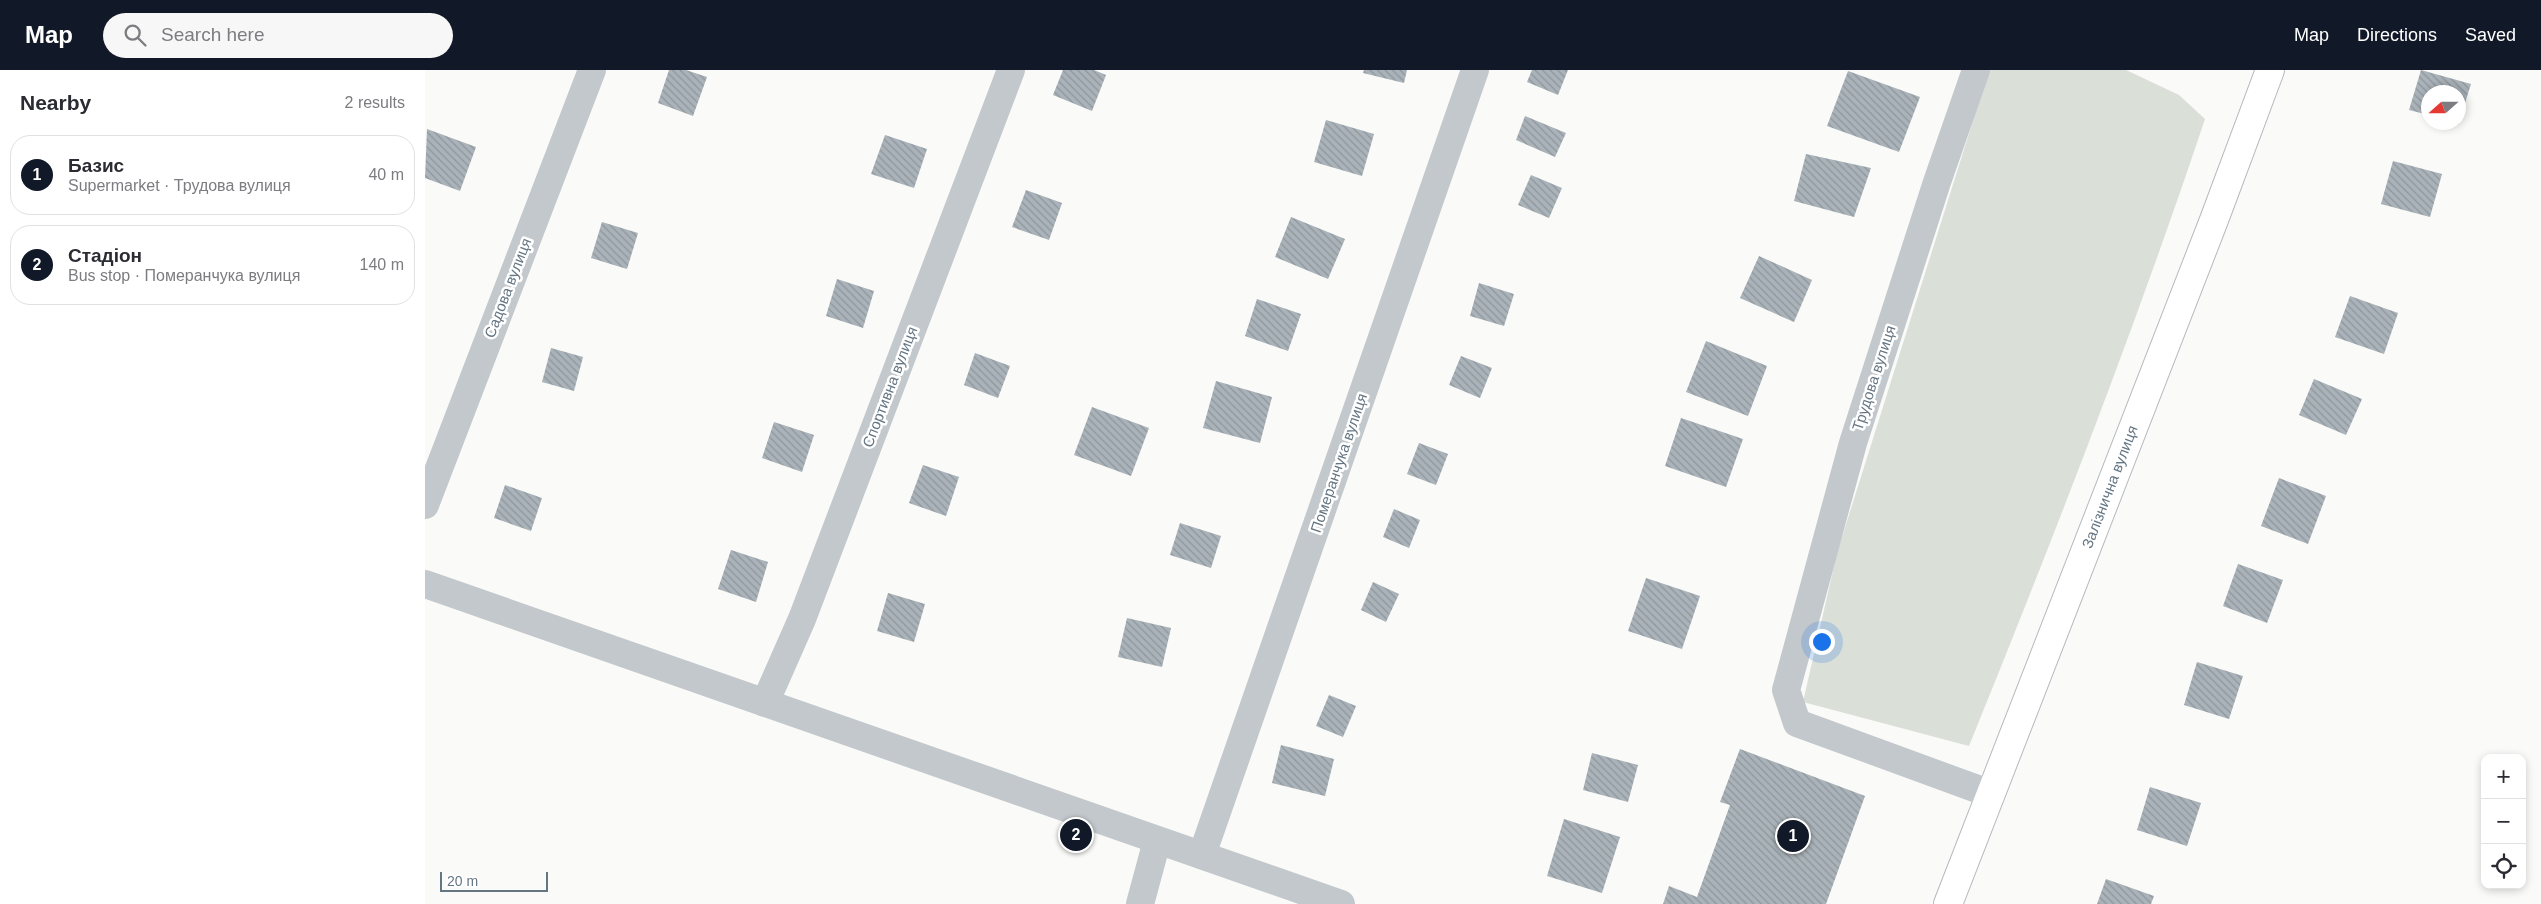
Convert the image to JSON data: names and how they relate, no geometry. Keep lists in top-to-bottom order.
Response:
{
  "streets": {
    "main road": ["Залізнична вулиця"],
    "street": [
      "Садова вулиця",
      "Трудова вулиця",
      "Спортивна вулиця",
      "Померанчука вулиця"
    ]
  },
  "crossings": [
    ["Трудова вулиця", "Залізнична вулиця"]
  ],
  "scale_bar": "20 m",
  "north": "left",
  "page": {
    "header": "Map",
    "search": "Search here",
    "nav": ["Map", "Directions", "Saved"],
    "heading": ["Nearby", "2 results"],
    "list": [
      {
        "mark": "1",
        "name": "Базис",
        "note": "Supermarket · Трудова вулиця",
        "value": "40 m"
      },
      {
        "mark": "2",
        "name": "Стадіон",
        "note": "Bus stop · Померанчука вулиця",
        "value": "140 m"
      }
    ],
    "map_buttons": ["+", "−"],
    "pins": ["2", "1"],
    "scale": "20 m"
  }
}
